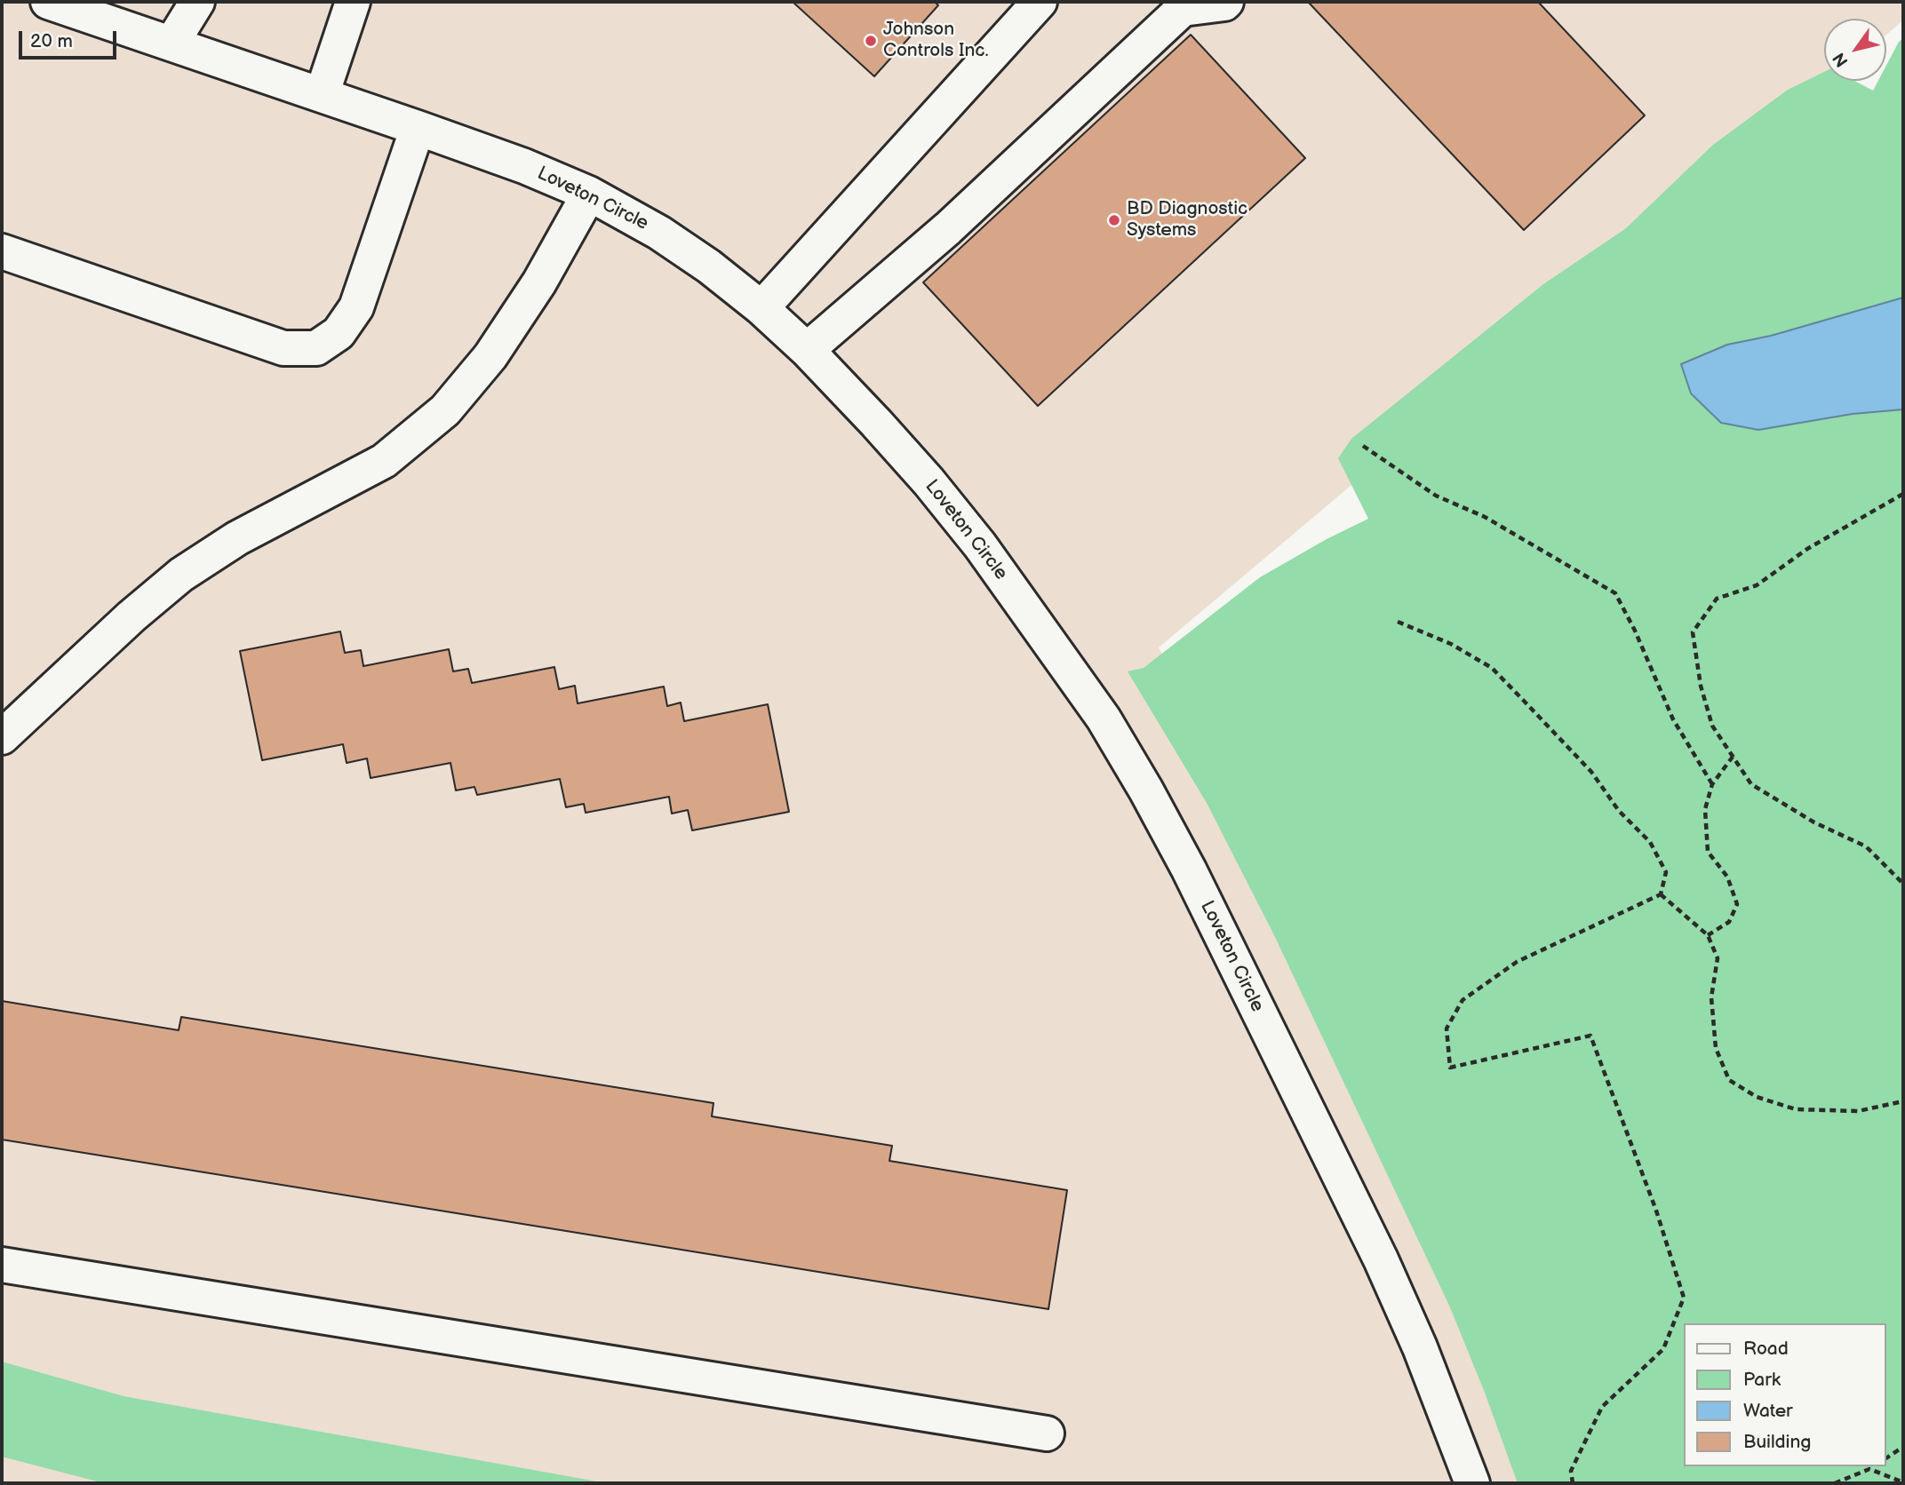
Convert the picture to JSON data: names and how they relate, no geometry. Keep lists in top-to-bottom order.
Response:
{
  "streets": {
    "street": ["Loveton Circle"]
  },
  "places": ["Johnson Controls Inc.", "BD Diagnostic Systems"],
  "legend": [
    "Road",
    "Park",
    "Water",
    "Building"
  ],
  "scale_bar": "20 m",
  "north": "bottom left"
}
